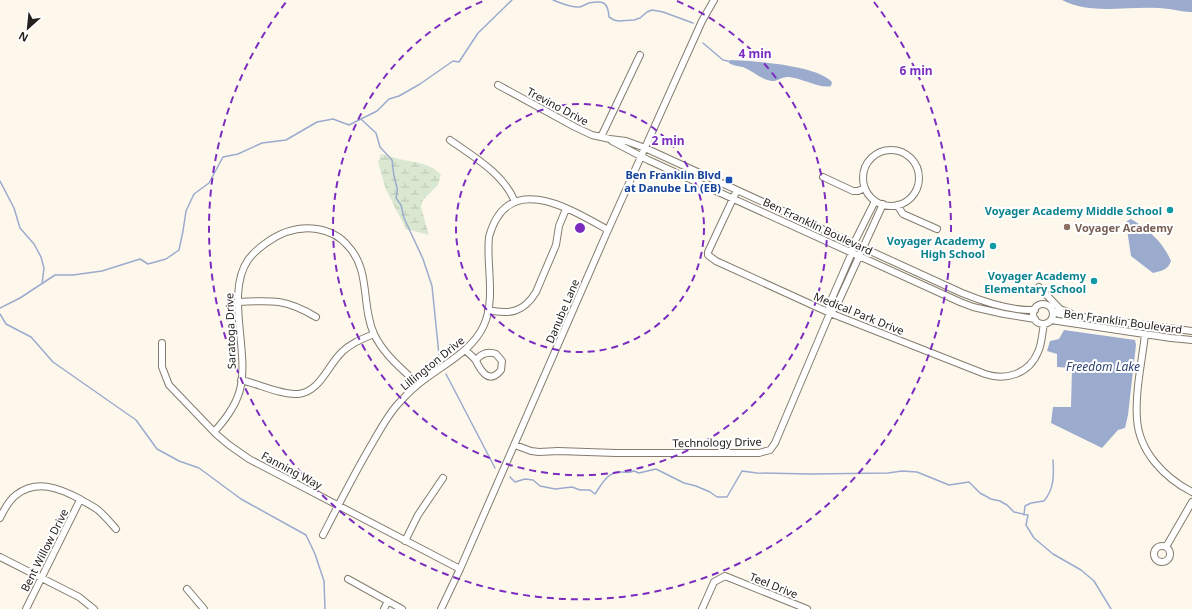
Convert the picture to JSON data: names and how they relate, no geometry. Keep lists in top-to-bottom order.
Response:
{
  "streets": {
    "street": [
      "Trevino Drive",
      "Ben Franklin Boulevard",
      "Danube Lane",
      "Medical Park Drive",
      "Saratoga Drive",
      "Lillington Drive",
      "Technology Drive",
      "Fanning Way",
      "Bent Willow Drive",
      "Teel Drive"
    ]
  },
  "crossings": [
    ["Trevino Drive", "Ben Franklin Boulevard"],
    ["Trevino Drive", "Danube Lane"],
    ["Ben Franklin Boulevard", "Danube Lane"],
    ["Ben Franklin Boulevard", "Medical Park Drive"],
    ["Ben Franklin Boulevard", "Technology Drive"],
    ["Danube Lane", "Technology Drive"],
    ["Danube Lane", "Fanning Way"],
    ["Medical Park Drive", "Technology Drive"],
    ["Saratoga Drive", "Lillington Drive"],
    ["Saratoga Drive", "Fanning Way"],
    ["Lillington Drive", "Fanning Way"]
  ],
  "water": ["Freedom Lake"],
  "places": {
    "transit": ["Ben Franklin Blvd at Danube Ln (EB)"],
    "other": [
      "Voyager Academy Middle School",
      "Voyager Academy",
      "Voyager Academy High School",
      "Voyager Academy Elementary School"
    ]
  },
  "north": "bottom left",
  "rings": ["4 min", "6 min", "2 min"]
}
